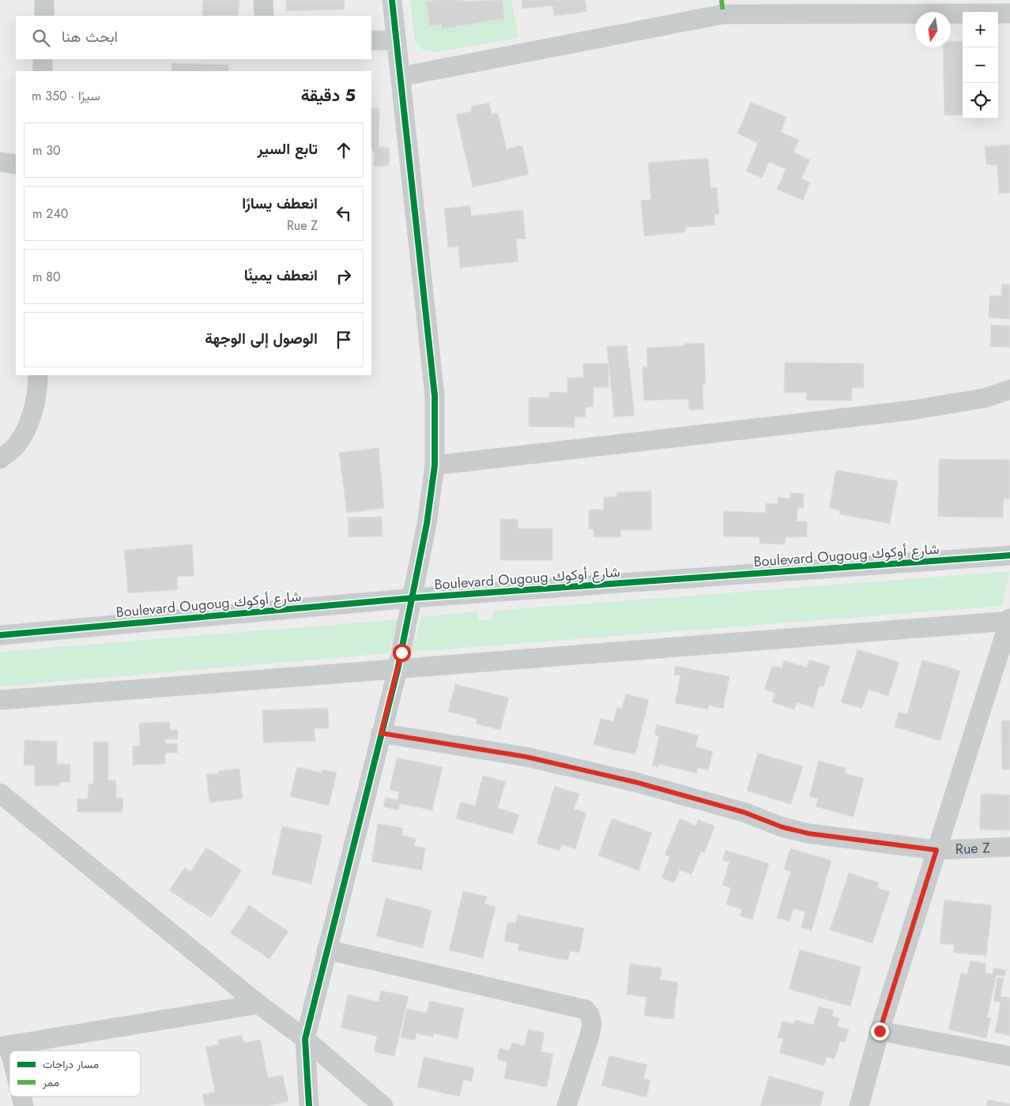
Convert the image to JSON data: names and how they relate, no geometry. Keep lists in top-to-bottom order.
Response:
{
  "streets": {
    "street": ["Boulevard Ougoug شارع أوكوك", "Rue Z"]
  },
  "legend": ["مسار دراجات", "ممر"],
  "north": "bottom",
  "page": {
    "map_buttons": ["+", "−"],
    "search": "ابحث هنا",
    "heading": ["5 دقيقة", "سيرًا · 350 m"],
    "list": [
      ["تابع السير", "30 m"],
      ["انعطف يسارًا", "Rue Z", "240 m"],
      ["انعطف يمينًا", "80 m"],
      "الوصول إلى الوجهة"
    ]
  }
}
